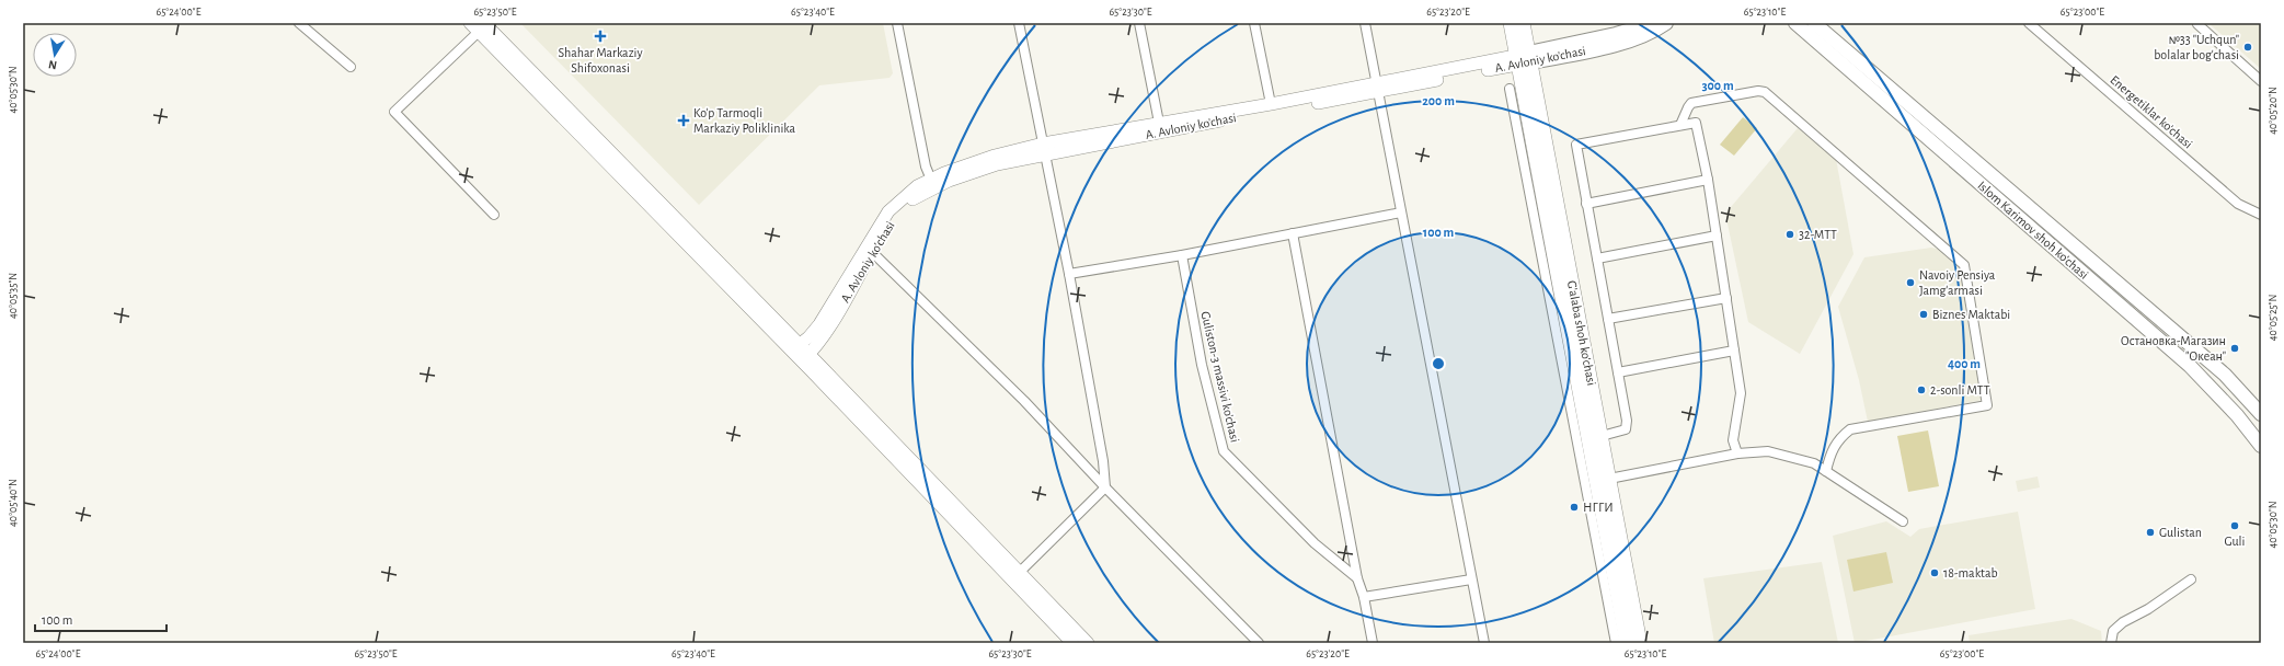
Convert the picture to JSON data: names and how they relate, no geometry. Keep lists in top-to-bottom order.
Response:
{
  "streets": {
    "main road": ["A. Avloniy ko'chasi", "Islom Karimov shoh ko'chasi", "G'alaba shoh ko'chasi"],
    "street": ["Energetiklar ko'chasi", "Guliston-3 massivi ko'chasi"]
  },
  "crossings": [
    ["A. Avloniy ko'chasi", "G'alaba shoh ko'chasi"]
  ],
  "places": {
    "health": ["Shahar Markaziy Shifoxonasi", "Ko'p Tarmoqli Markaziy Poliklinika"],
    "other": [
      "№33 \"Uchqun\" bolalar bog'chasi",
      "32-MTT",
      "Navoiy Pensiya Jamg'armasi",
      "Biznes Maktabi",
      "Остановка-Магазин \"Океан\"",
      "2-sonli MTT",
      "НГГИ",
      "Guli",
      "Gulistan",
      "18-maktab"
    ]
  },
  "scale_bar": "100 m",
  "north": "bottom",
  "coordinates": [
    "65°24'00\"E",
    "65°23'50\"E",
    "65°23'40\"E",
    "65°23'30\"E",
    "65°23'20\"E",
    "65°23'10\"E",
    "65°23'00\"E",
    "40°05'30\"N",
    "40°05'20\"N",
    "40°05'35\"N",
    "40°05'25\"N",
    "40°05'40\"N"
  ],
  "rings": [
    "300 m",
    "200 m",
    "100 m",
    "400 m"
  ]
}
